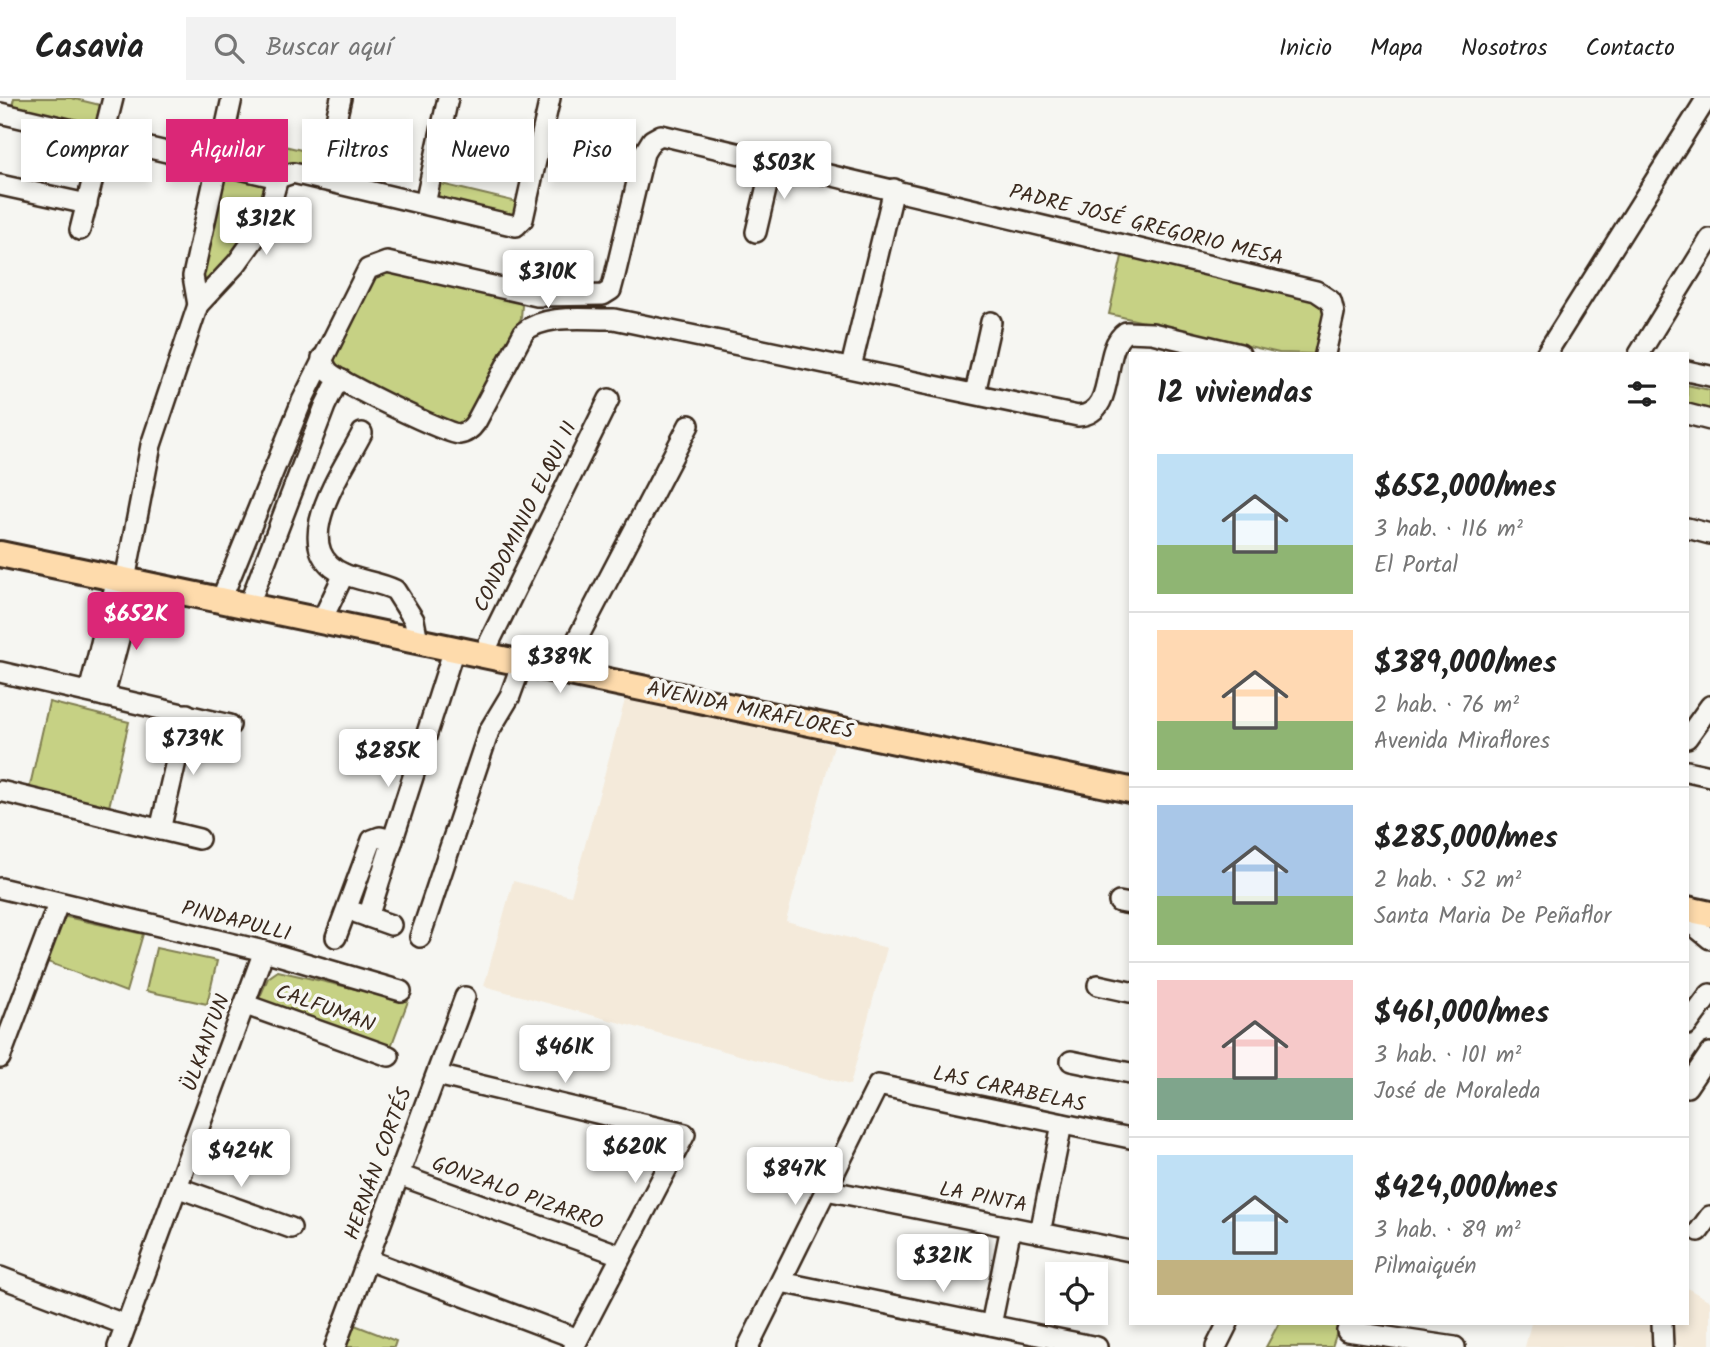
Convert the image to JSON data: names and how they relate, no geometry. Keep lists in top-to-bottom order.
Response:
{
  "streets": {
    "main road": ["AVENIDA MIRAFLORES"],
    "street": [
      "PADRE JOSÉ GREGORIO MESA",
      "CONDOMINIO ELQUI II",
      "PINDAPULLI",
      "CALFUMAN",
      "ÜLKANTUN",
      "LAS CARABELAS",
      "HERNÁN CORTÉS",
      "GONZALO PIZARRO",
      "LA PINTA"
    ]
  },
  "crossings": [
    ["CONDOMINIO ELQUI II", "AVENIDA MIRAFLORES"],
    ["PINDAPULLI", "ÜLKANTUN"],
    ["CALFUMAN", "ÜLKANTUN"],
    ["LAS CARABELAS", "LA PINTA"],
    ["HERNÁN CORTÉS", "GONZALO PIZARRO"]
  ],
  "page": {
    "header": "Casavia",
    "search": "Buscar aquí",
    "nav": [
      "Inicio",
      "Mapa",
      "Nosotros",
      "Contacto"
    ],
    "chip": [
      "Comprar",
      "Alquilar",
      "Filtros",
      "Nuevo",
      "Piso"
    ],
    "price": [
      "$503K",
      "$312K",
      "$310K",
      "$652K",
      "$389K",
      "$739K",
      "$285K",
      "$461K",
      "$620K",
      "$424K",
      "$847K",
      "$321K"
    ],
    "heading": "12 viviendas",
    "list": [
      {
        "name": "$652,000/mes",
        "note": "3 hab. · 116 m² · El Portal"
      },
      {
        "name": "$389,000/mes",
        "note": "2 hab. · 76 m² · Avenida Miraflores"
      },
      {
        "name": "$285,000/mes",
        "note": "2 hab. · 52 m² · Santa Maria De Peñaflor"
      },
      {
        "name": "$461,000/mes",
        "note": "3 hab. · 101 m² · José de Moraleda"
      },
      {
        "name": "$424,000/mes",
        "note": "3 hab. · 89 m² · Pilmaiquén"
      }
    ]
  }
}
